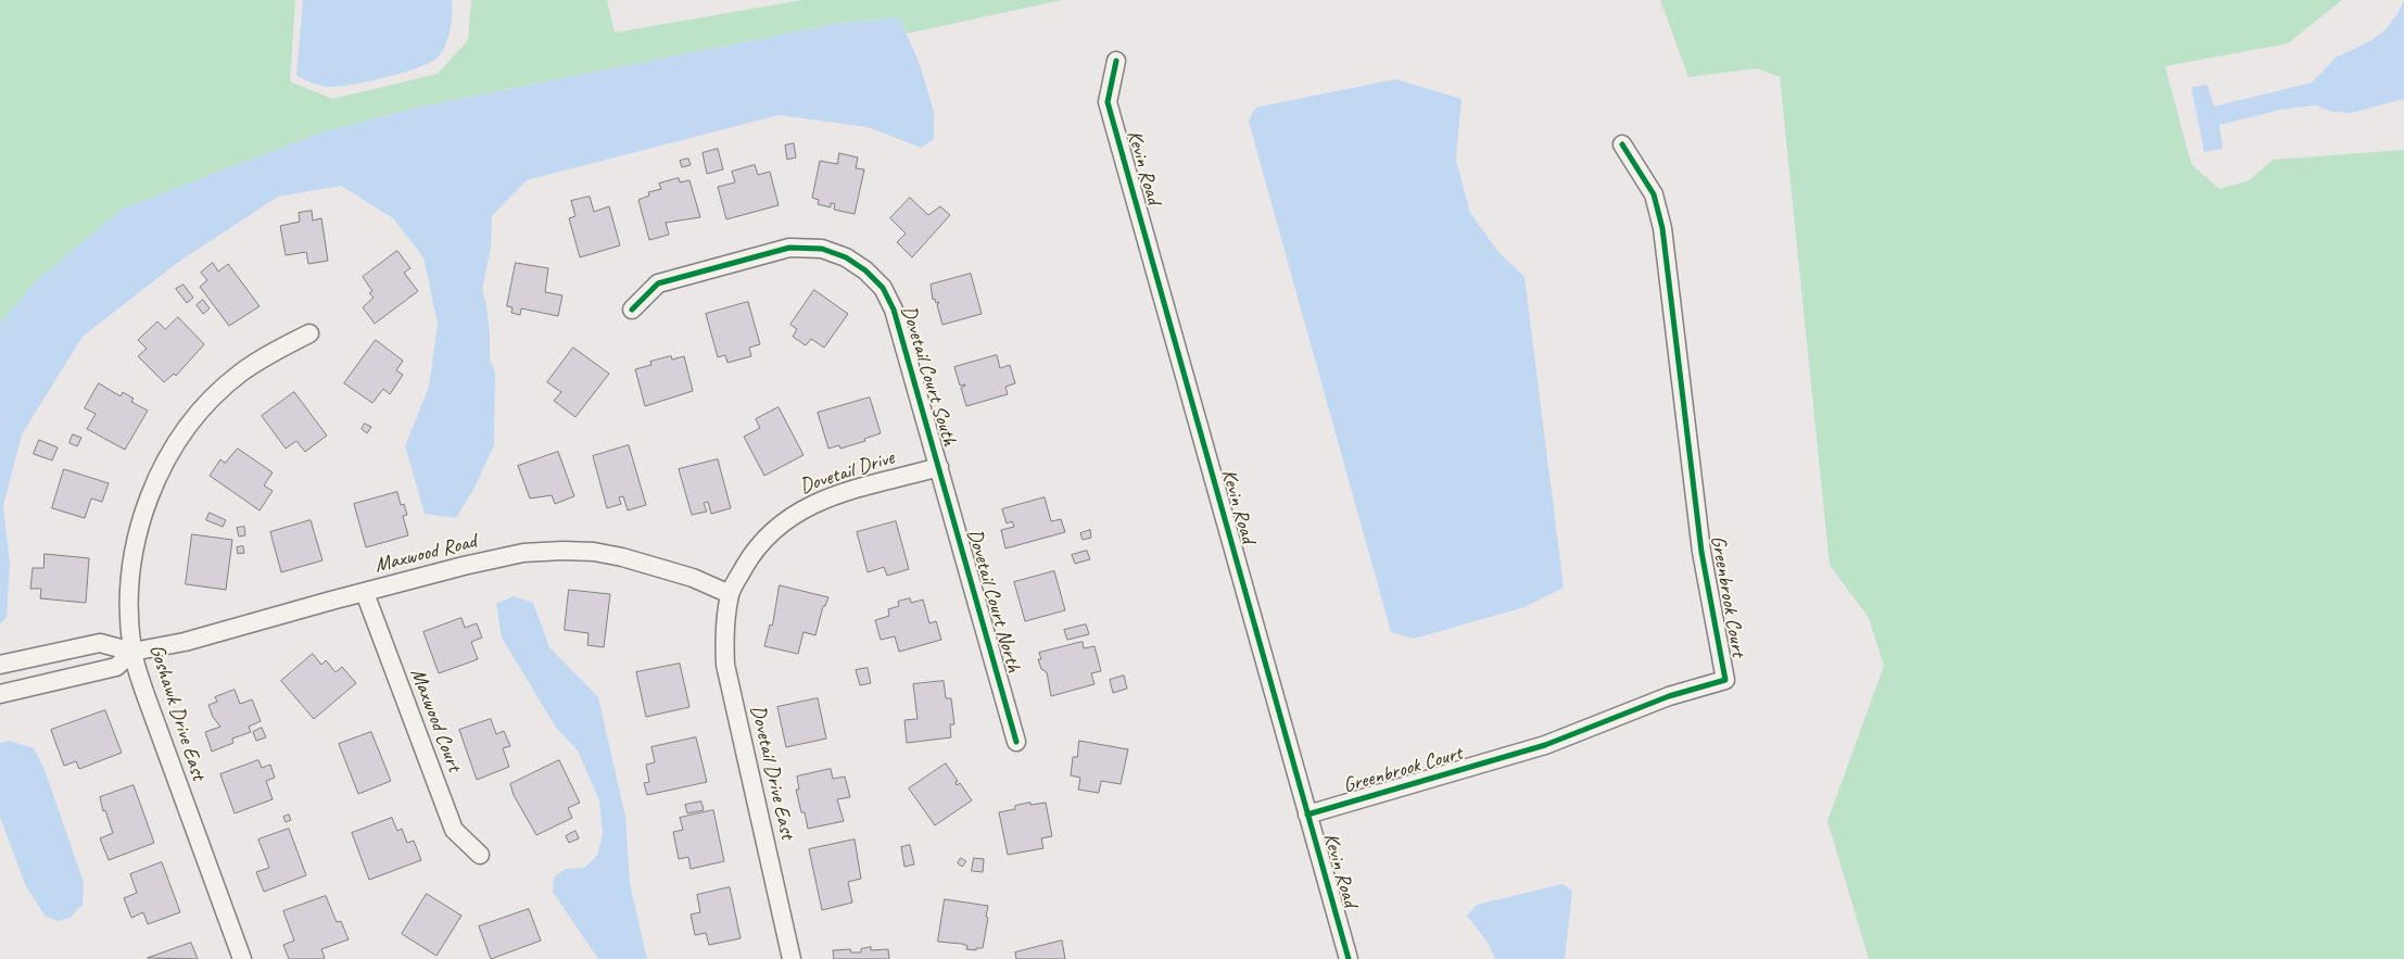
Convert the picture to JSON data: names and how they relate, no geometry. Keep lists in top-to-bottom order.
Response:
{
  "streets": {
    "street": [
      "Kevin Road",
      "Dovetail Court South",
      "Dovetail Drive",
      "Maxwood Road",
      "Greenbrook Court",
      "Dovetail Court North",
      "Goshawk Drive East",
      "Maxwood Court",
      "Dovetail Drive East"
    ]
  },
  "crossings": [
    ["Kevin Road", "Greenbrook Court"],
    ["Dovetail Court South", "Dovetail Drive"],
    ["Dovetail Court South", "Dovetail Court North"],
    ["Dovetail Drive", "Maxwood Road"],
    ["Dovetail Drive", "Dovetail Court North"],
    ["Dovetail Drive", "Dovetail Drive East"],
    ["Maxwood Road", "Goshawk Drive East"],
    ["Maxwood Road", "Maxwood Court"],
    ["Maxwood Road", "Dovetail Drive East"]
  ]
}
